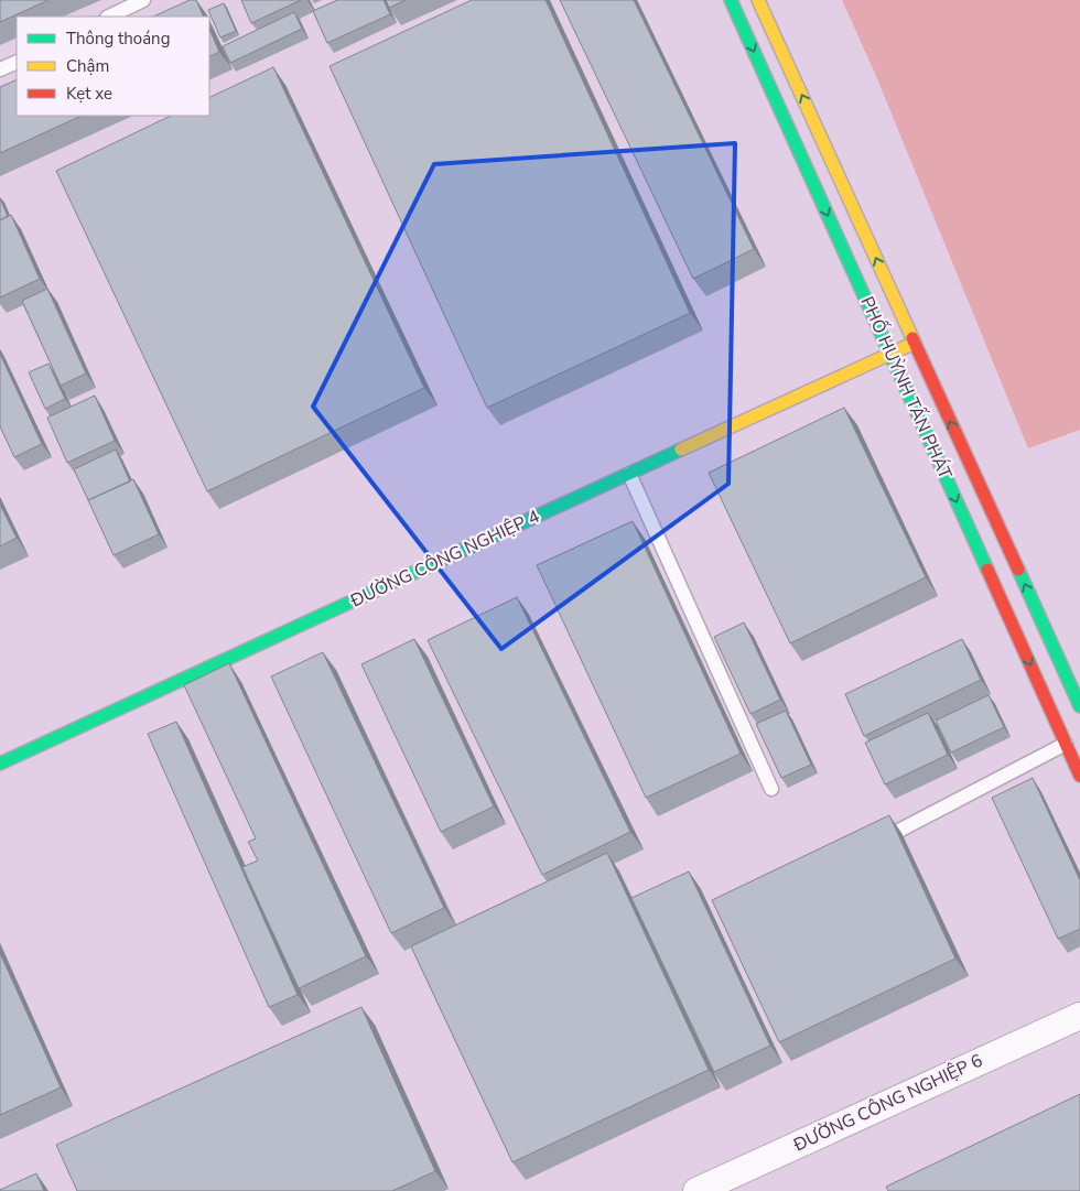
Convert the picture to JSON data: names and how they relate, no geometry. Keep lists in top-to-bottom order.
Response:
{
  "streets": {
    "street": ["PHỐ HUỲNH TẤN PHÁT", "ĐƯỜNG CÔNG NGHIỆP 4", "ĐƯỜNG CÔNG NGHIỆP 6"]
  },
  "crossings": [
    ["PHỐ HUỲNH TẤN PHÁT", "ĐƯỜNG CÔNG NGHIỆP 4"]
  ],
  "legend": ["Thông thoáng", "Chậm", "Kẹt xe"]
}
